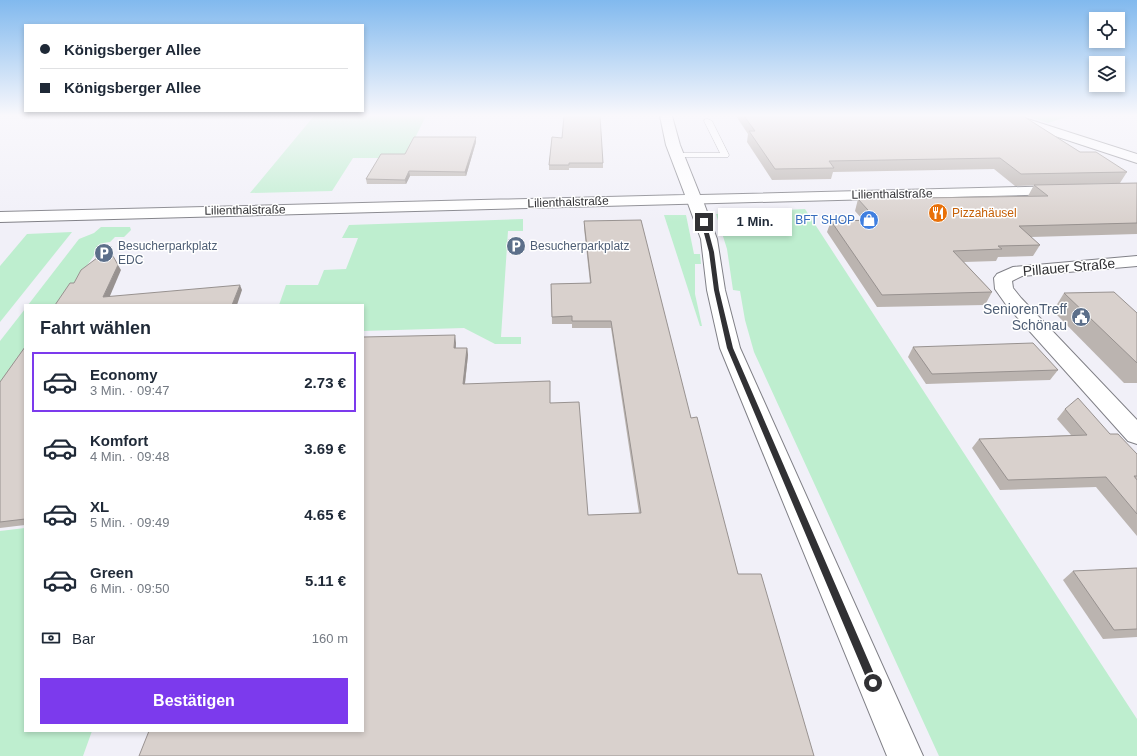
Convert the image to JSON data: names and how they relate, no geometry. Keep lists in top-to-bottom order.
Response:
{
  "streets": {
    "street": ["Lilienthalstraße", "Pillauer Straße"]
  },
  "places": {
    "restaurant": ["Pizzahäusel"],
    "shop": ["BFT SHOP"],
    "parking": ["Besucherparkplatz", "Besucherparkplatz EDC"],
    "public building": ["SeniorenTreff Schönau"]
  },
  "page": {
    "banner": ["Königsberger Allee", "Königsberger Allee"],
    "bubble": "1 Min.",
    "heading": "Fahrt wählen",
    "list": [
      {
        "name": "Economy",
        "note": "3 Min. · 09:47",
        "value": "2.73 €"
      },
      {
        "name": "Komfort",
        "note": "4 Min. · 09:48",
        "value": "3.69 €"
      },
      {
        "name": "XL",
        "note": "5 Min. · 09:49",
        "value": "4.65 €"
      },
      {
        "name": "Green",
        "note": "6 Min. · 09:50",
        "value": "5.11 €"
      }
    ],
    "pay": ["Bar", "160 m"],
    "buttons": "Bestätigen"
  }
}
